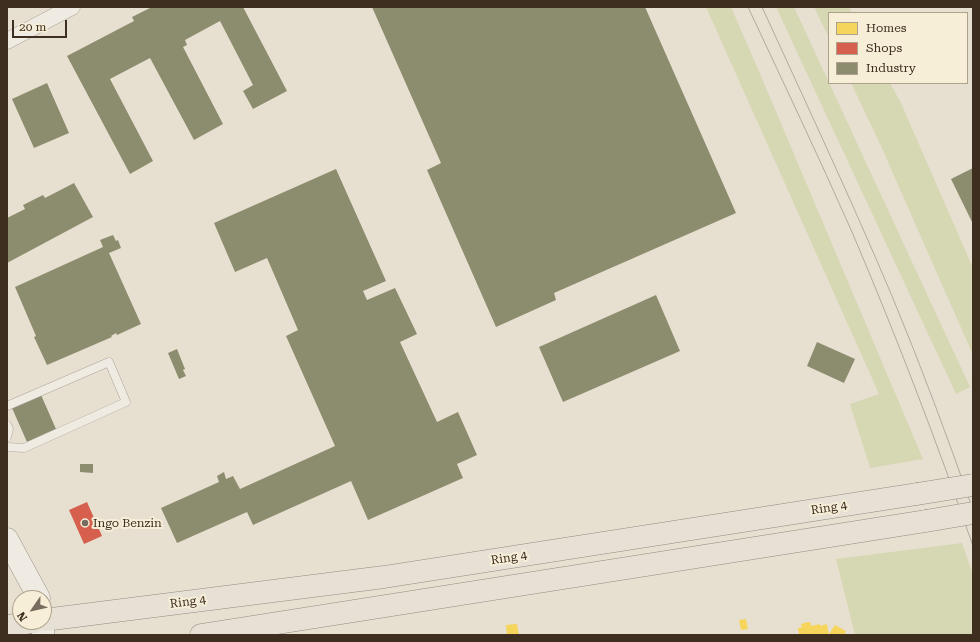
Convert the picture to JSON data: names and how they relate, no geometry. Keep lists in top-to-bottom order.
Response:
{
  "streets": {
    "main road": ["Ring 4"]
  },
  "places": ["Ingo Benzin"],
  "legend": ["Homes", "Shops", "Industry"],
  "scale_bar": "20 m",
  "north": "bottom left"
}
